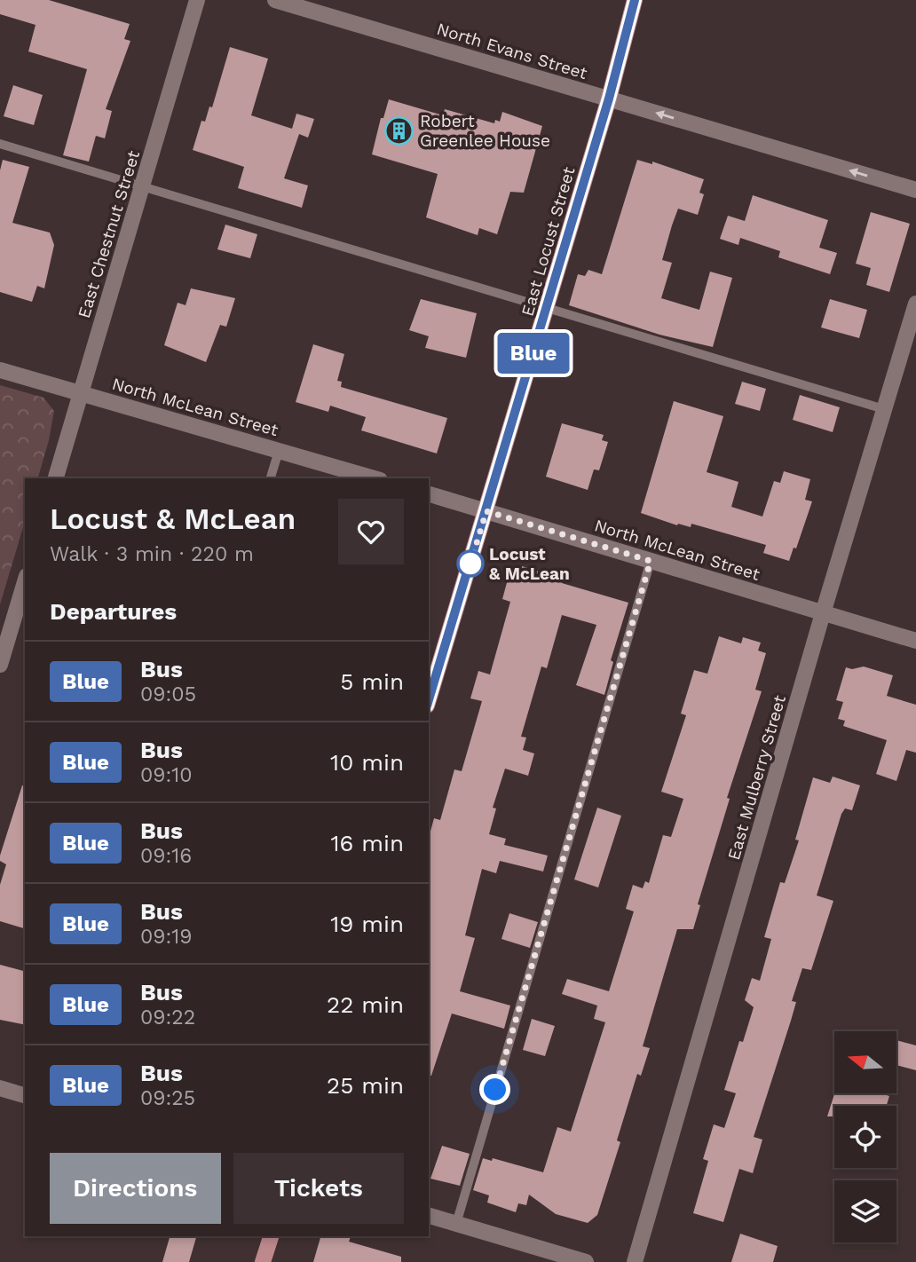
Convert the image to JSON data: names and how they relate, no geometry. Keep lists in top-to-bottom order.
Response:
{
  "streets": {
    "main road": ["East Locust Street"],
    "street": [
      "North Evans Street",
      "East Chestnut Street",
      "North McLean Street",
      "East Mulberry Street"
    ]
  },
  "crossings": [
    ["North Evans Street", "East Locust Street"],
    ["East Chestnut Street", "North McLean Street"],
    ["East Locust Street", "North McLean Street"],
    ["North McLean Street", "East Mulberry Street"]
  ],
  "one_way": ["North Evans Street"],
  "places": {
    "building": ["Robert Greenlee House"],
    "other": ["Locust & McLean"]
  },
  "lines": ["bus line Blue"],
  "north": "left",
  "page": {
    "on_map": "Blue",
    "heading": [
      ["Locust & McLean", "Walk · 3 min · 220 m"],
      "Departures"
    ],
    "list": [
      {
        "mark": "Blue",
        "name": "Bus",
        "note": "09:05",
        "value": "5 min"
      },
      {
        "mark": "Blue",
        "name": "Bus",
        "note": "09:10",
        "value": "10 min"
      },
      {
        "mark": "Blue",
        "name": "Bus",
        "note": "09:16",
        "value": "16 min"
      },
      {
        "mark": "Blue",
        "name": "Bus",
        "note": "09:19",
        "value": "19 min"
      },
      {
        "mark": "Blue",
        "name": "Bus",
        "note": "09:22",
        "value": "22 min"
      },
      {
        "mark": "Blue",
        "name": "Bus",
        "note": "09:25",
        "value": "25 min"
      }
    ],
    "buttons": ["Directions", "Tickets"]
  }
}
